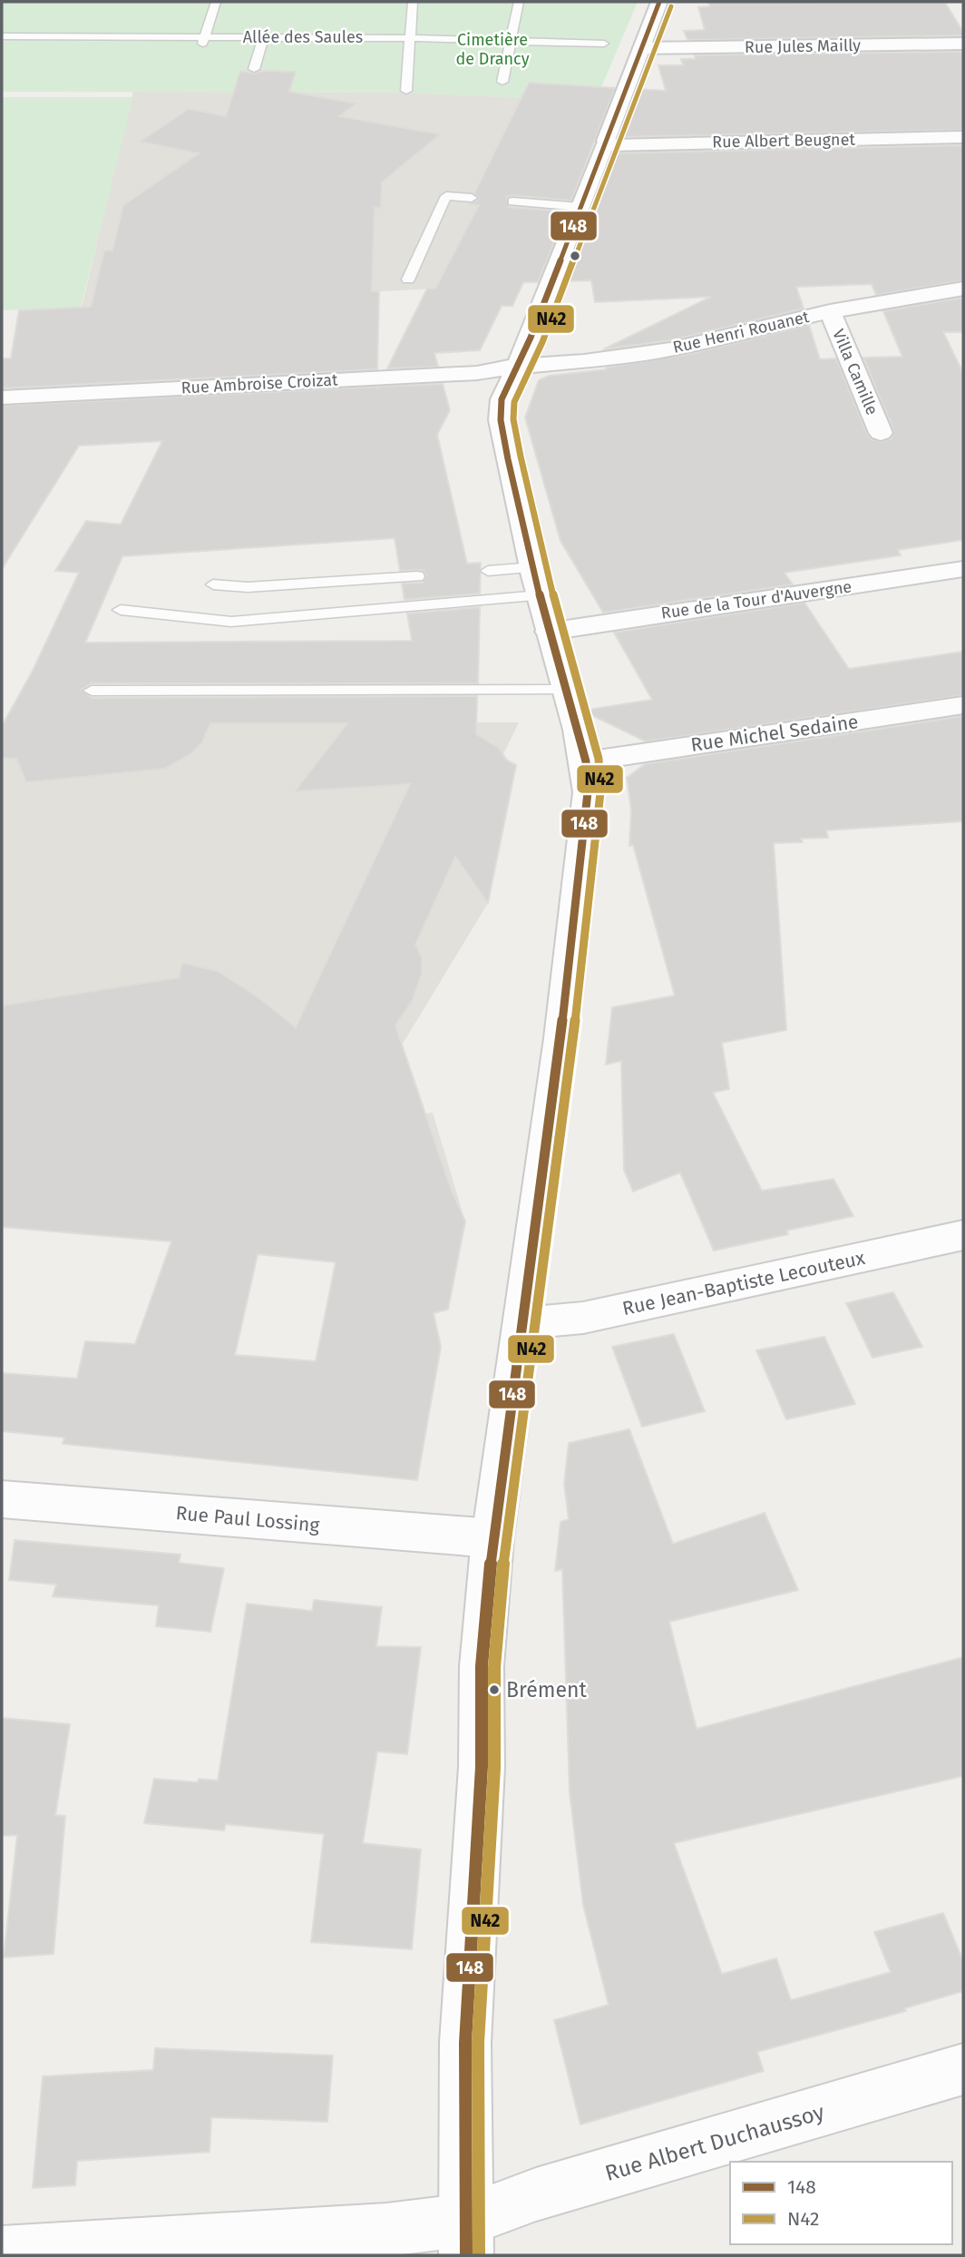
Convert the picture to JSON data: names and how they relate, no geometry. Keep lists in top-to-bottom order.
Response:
{
  "streets": {
    "street": [
      "Rue Jules Mailly",
      "Rue Albert Beugnet",
      "Rue Henri Rouanet",
      "Villa Camille",
      "Rue Ambroise Croizat",
      "Rue de la Tour d'Auvergne",
      "Rue Michel Sedaine",
      "Rue Jean-Baptiste Lecouteux",
      "Rue Paul Lossing",
      "Rue Albert Duchaussoy"
    ],
    "lane": ["Allée des Saules"]
  },
  "crossings": [
    ["Rue Henri Rouanet", "Villa Camille"],
    ["Rue Henri Rouanet", "Rue Ambroise Croizat"]
  ],
  "parks": ["Cimetière de Drancy"],
  "places": ["Brément"],
  "lines": ["transit line 148", "transit line N42"],
  "legend": ["148", "N42"]
}
